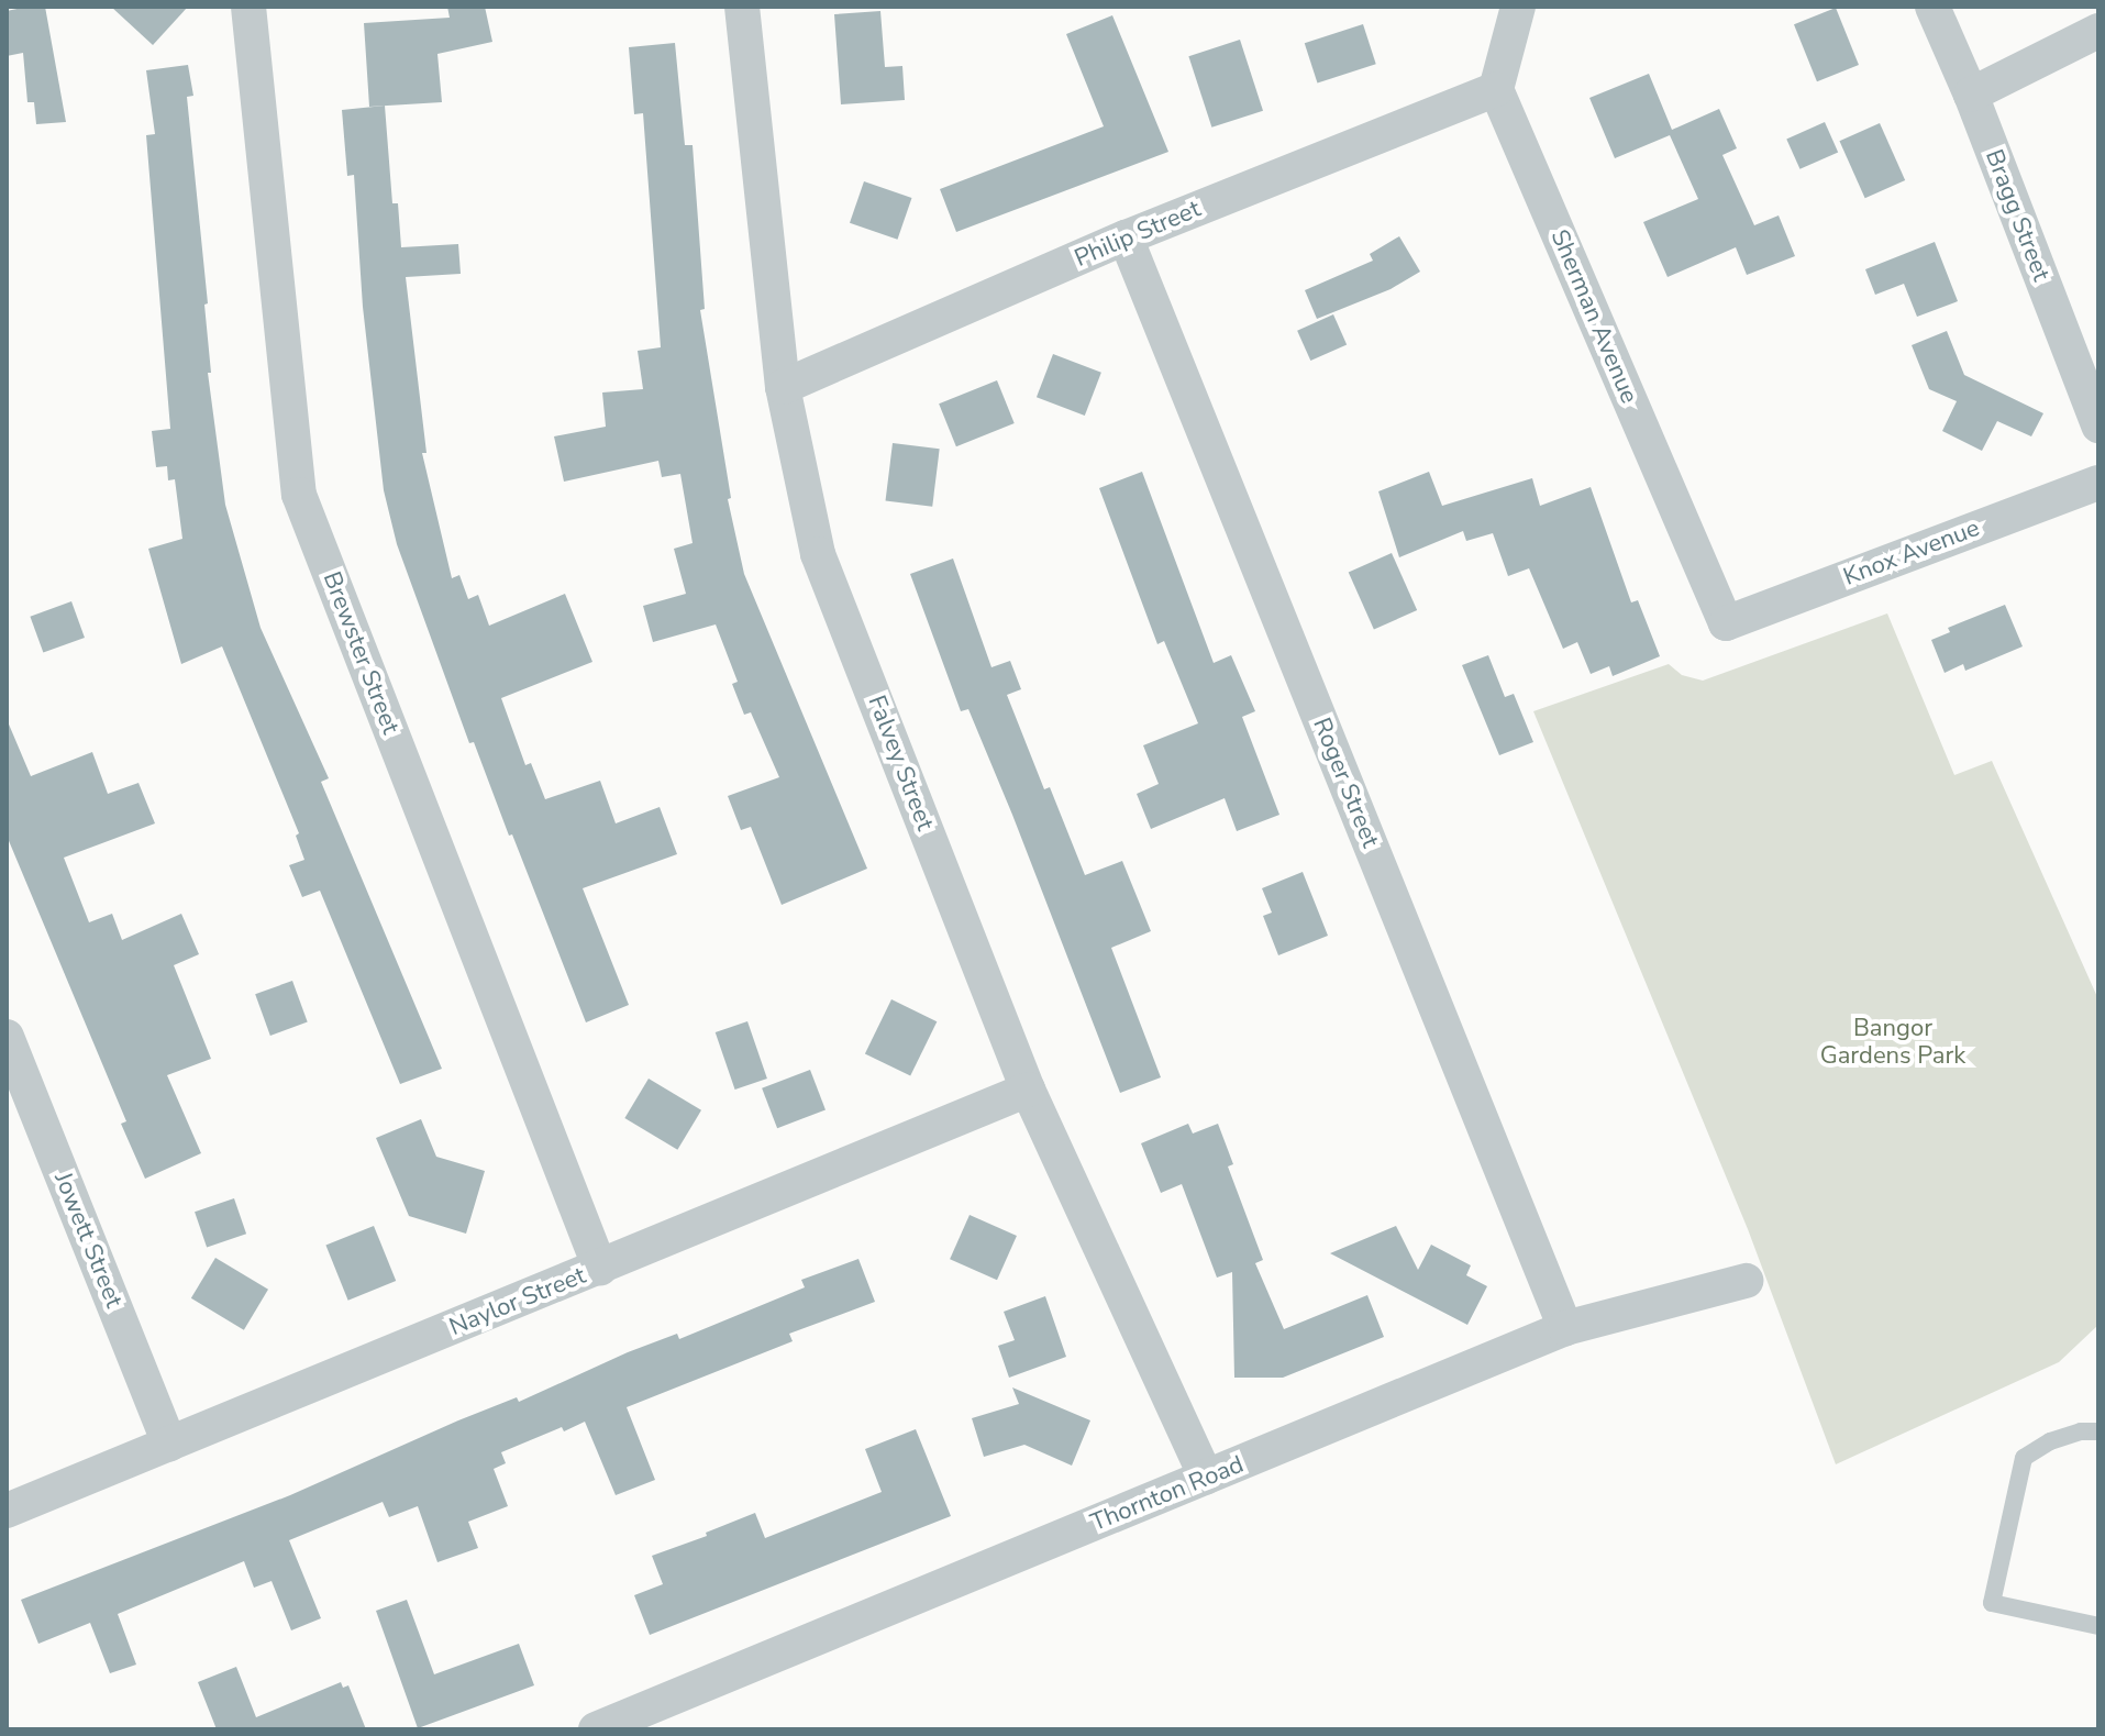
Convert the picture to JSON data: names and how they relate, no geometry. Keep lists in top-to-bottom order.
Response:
{
  "streets": {
    "street": [
      "Bragg Street",
      "Philip Street",
      "Sherman Avenue",
      "Knox Avenue",
      "Brewster Street",
      "Falvey Street",
      "Roger Street",
      "Jowett Street",
      "Naylor Street",
      "Thornton Road"
    ]
  },
  "crossings": [
    ["Philip Street", "Sherman Avenue"],
    ["Philip Street", "Falvey Street"],
    ["Philip Street", "Roger Street"],
    ["Sherman Avenue", "Knox Avenue"],
    ["Brewster Street", "Naylor Street"],
    ["Falvey Street", "Naylor Street"],
    ["Falvey Street", "Thornton Road"],
    ["Roger Street", "Thornton Road"],
    ["Jowett Street", "Naylor Street"]
  ],
  "parks": ["Bangor Gardens Park"]
}
